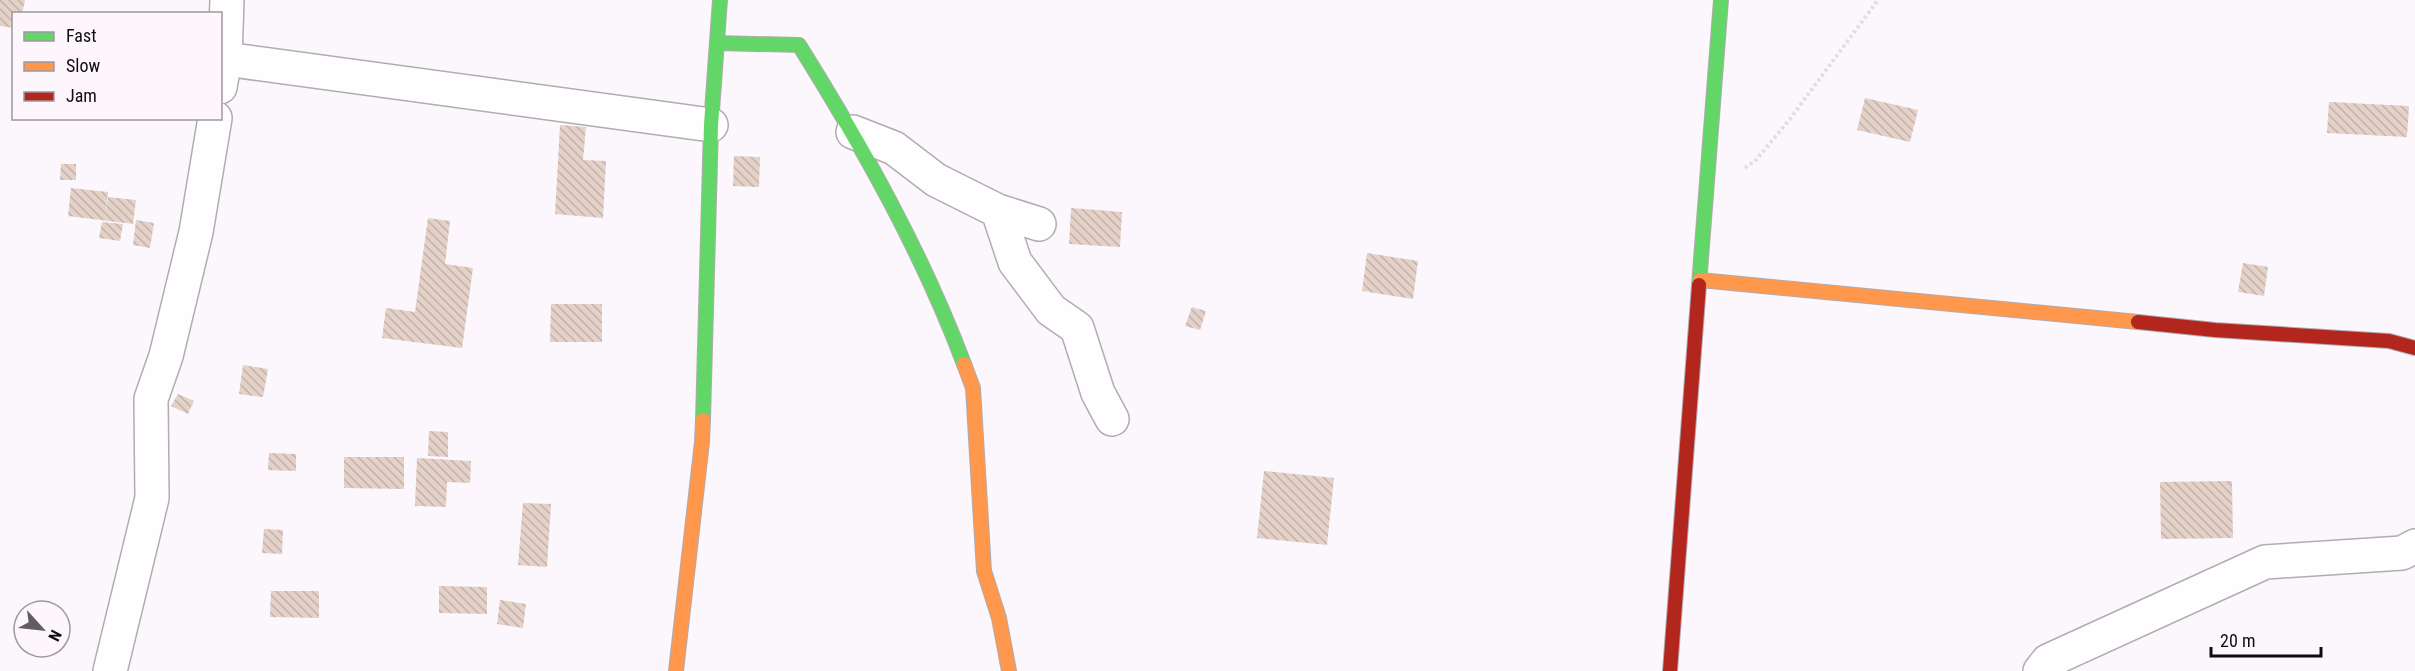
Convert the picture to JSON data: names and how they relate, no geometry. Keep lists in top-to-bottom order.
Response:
{
  "legend": ["Fast", "Slow", "Jam"],
  "scale_bar": "20 m",
  "north": "bottom right"
}
